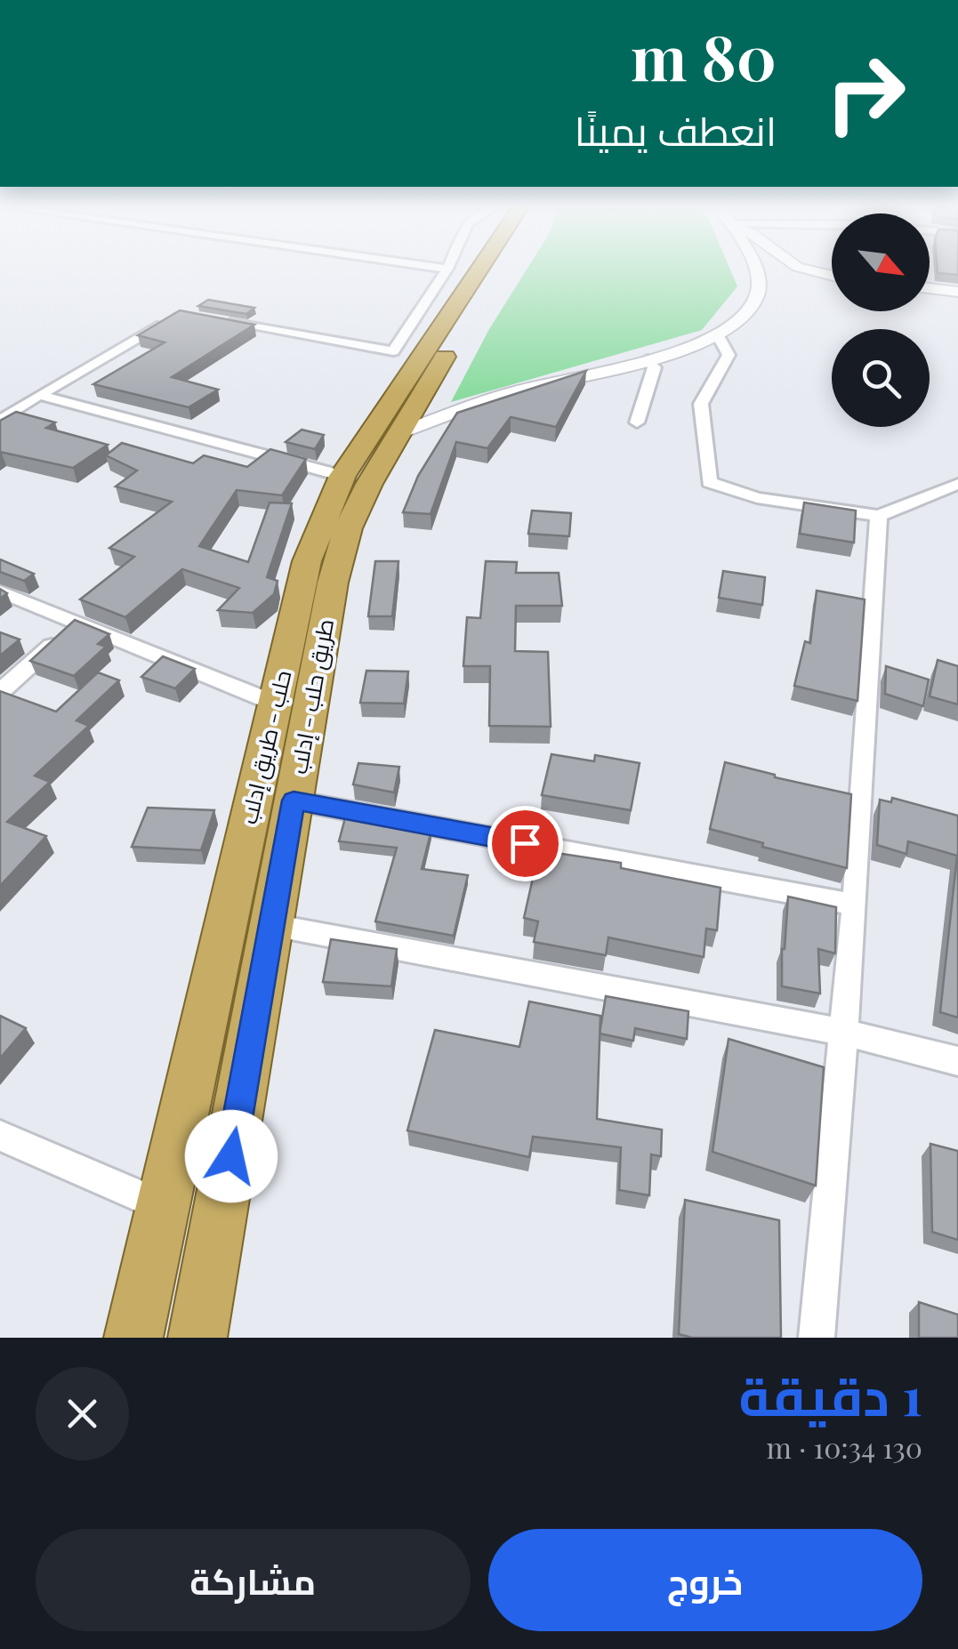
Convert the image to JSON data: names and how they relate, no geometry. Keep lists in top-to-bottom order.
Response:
{
  "streets": {
    "highway": ["طريق حلب - إدلب", "حلب - طريق إدلب"]
  },
  "north": "bottom right",
  "page": {
    "turn": ["80 m", "انعطف يمينًا"],
    "heading": ["1 دقيقة", "130 m · 10:34"],
    "buttons": ["خروج", "مشاركة"]
  }
}
